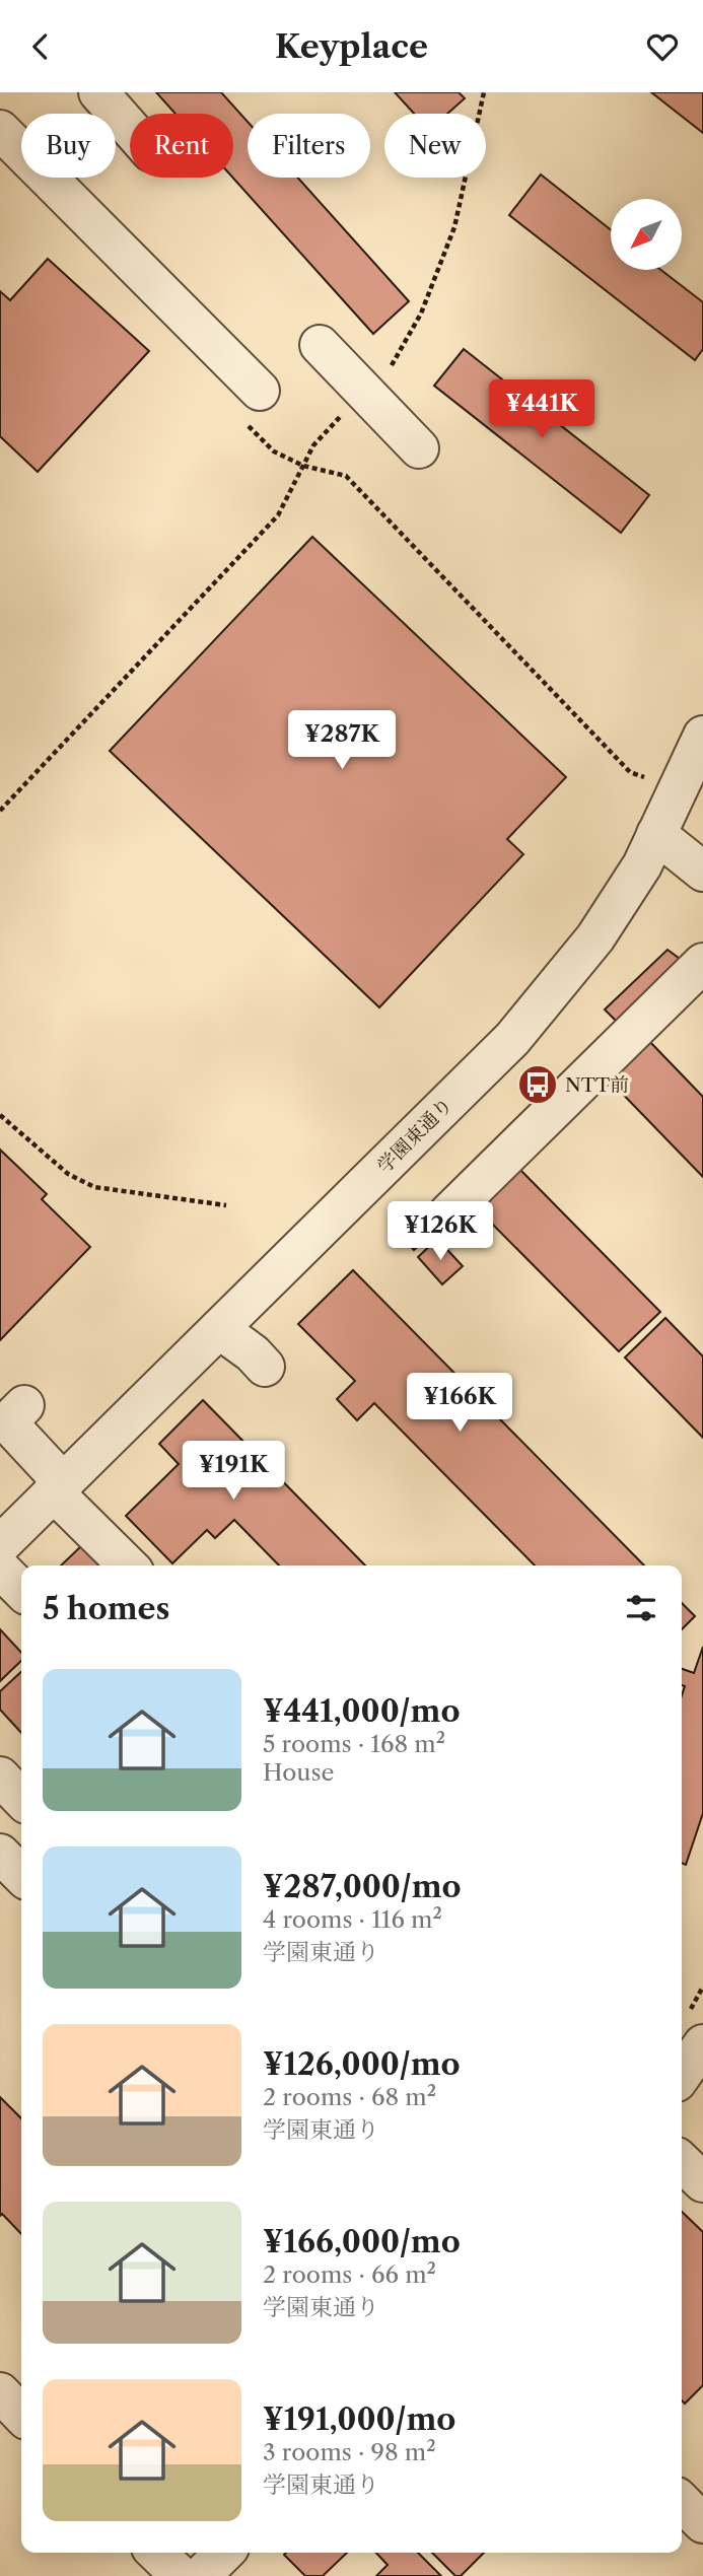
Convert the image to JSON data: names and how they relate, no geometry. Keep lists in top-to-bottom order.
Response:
{
  "streets": {
    "street": ["学園東通り"]
  },
  "places": {
    "bus stop": ["NTT前"]
  },
  "north": "bottom left",
  "page": {
    "header": "Keyplace",
    "chip": [
      "Buy",
      "Rent",
      "Filters",
      "New"
    ],
    "price": [
      "¥441K",
      "¥287K",
      "¥126K",
      "¥166K",
      "¥191K"
    ],
    "heading": "5 homes",
    "list": [
      {
        "name": "¥441,000/mo",
        "note": "5 rooms · 168 m² · House"
      },
      {
        "name": "¥287,000/mo",
        "note": "4 rooms · 116 m² · 学園東通り"
      },
      {
        "name": "¥126,000/mo",
        "note": "2 rooms · 68 m² · 学園東通り"
      },
      {
        "name": "¥166,000/mo",
        "note": "2 rooms · 66 m² · 学園東通り"
      },
      {
        "name": "¥191,000/mo",
        "note": "3 rooms · 98 m² · 学園東通り"
      }
    ]
  }
}
